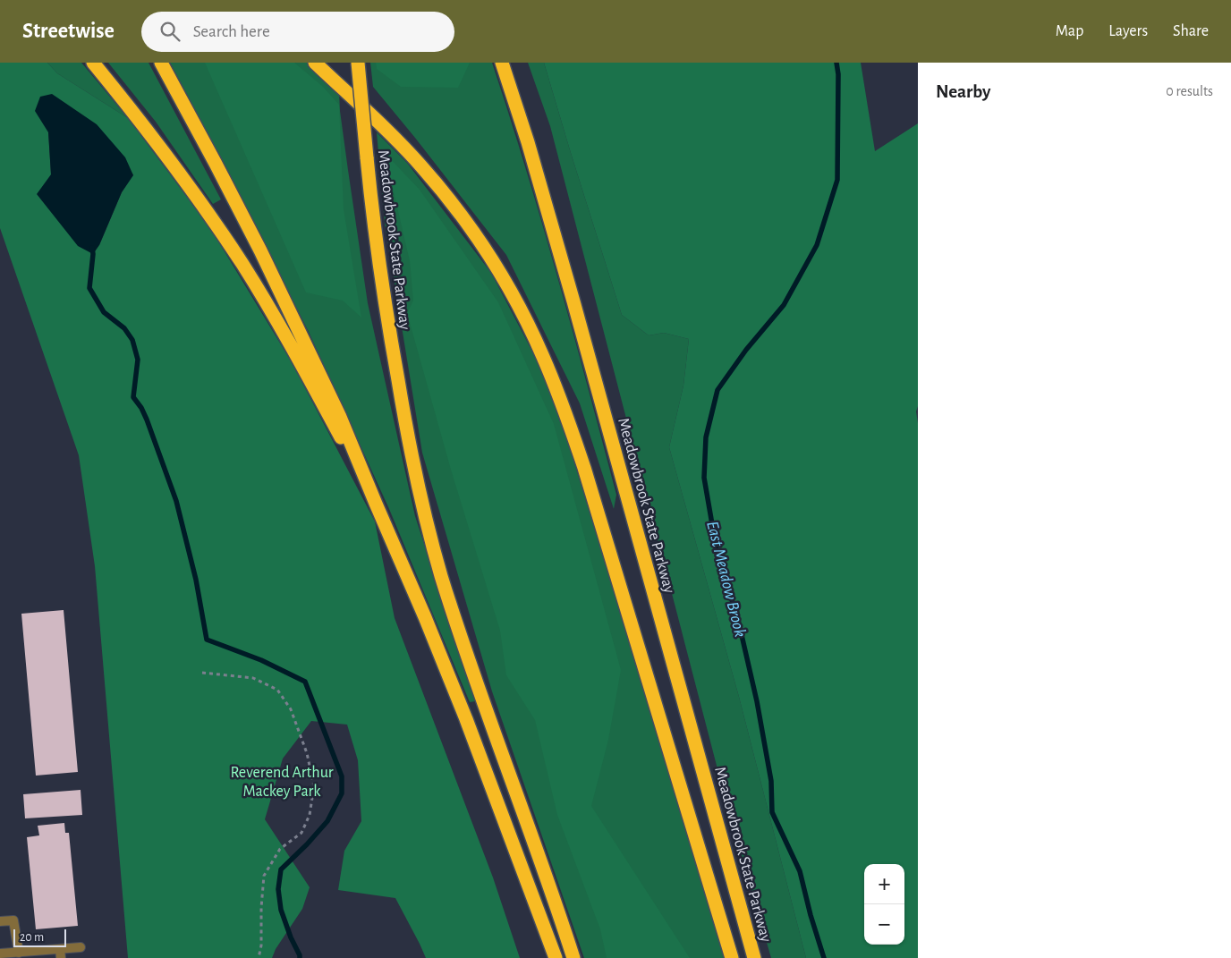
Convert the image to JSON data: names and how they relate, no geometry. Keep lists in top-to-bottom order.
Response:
{
  "streets": {
    "highway": ["Meadowbrook State Parkway"]
  },
  "water": ["East Meadow Brook"],
  "parks": ["Reverend Arthur Mackey Park"],
  "scale_bar": "20 m",
  "page": {
    "header": "Streetwise",
    "search": "Search here",
    "nav": ["Map", "Layers", "Share"],
    "heading": ["Nearby", "0 results"],
    "map_buttons": ["+", "−"],
    "scale": "20 m"
  }
}
